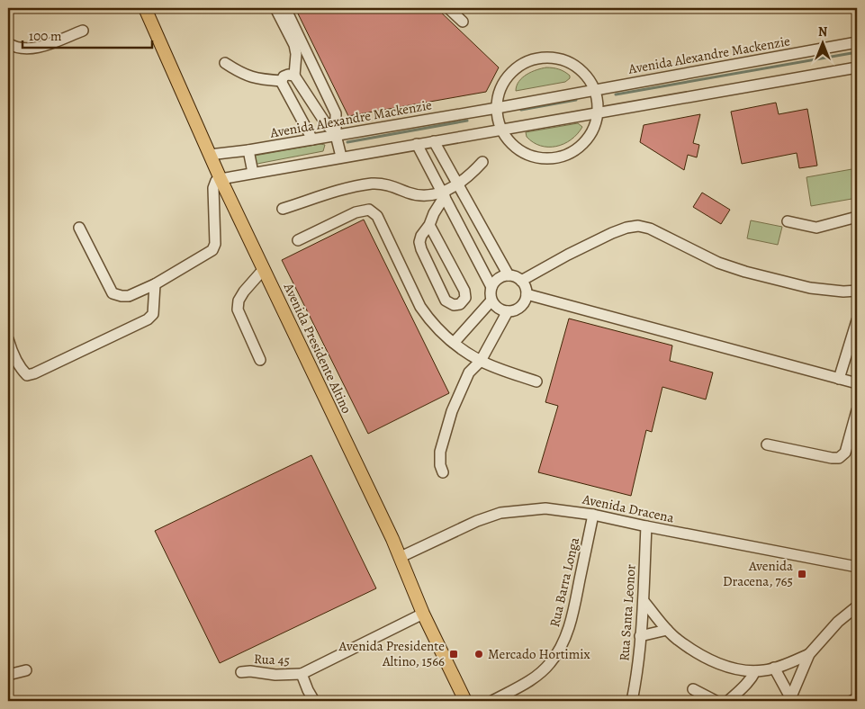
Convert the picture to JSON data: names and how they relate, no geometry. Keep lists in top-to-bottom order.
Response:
{
  "streets": {
    "main road": ["Avenida Presidente Altino"],
    "street": [
      "Avenida Alexandre Mackenzie",
      "Avenida Dracena",
      "Rua Barra Longa",
      "Rua Santa Leonor",
      "Rua 45"
    ]
  },
  "crossings": [
    ["Avenida Alexandre Mackenzie", "Avenida Presidente Altino"],
    ["Avenida Presidente Altino", "Avenida Dracena"],
    ["Avenida Dracena", "Rua Barra Longa"],
    ["Avenida Dracena", "Rua Santa Leonor"]
  ],
  "places": {
    "transit": ["Avenida Dracena, 765", "Avenida Presidente Altino, 1566"],
    "other": ["Mercado Hortimix"]
  },
  "scale_bar": "100 m",
  "north": "top"
}
